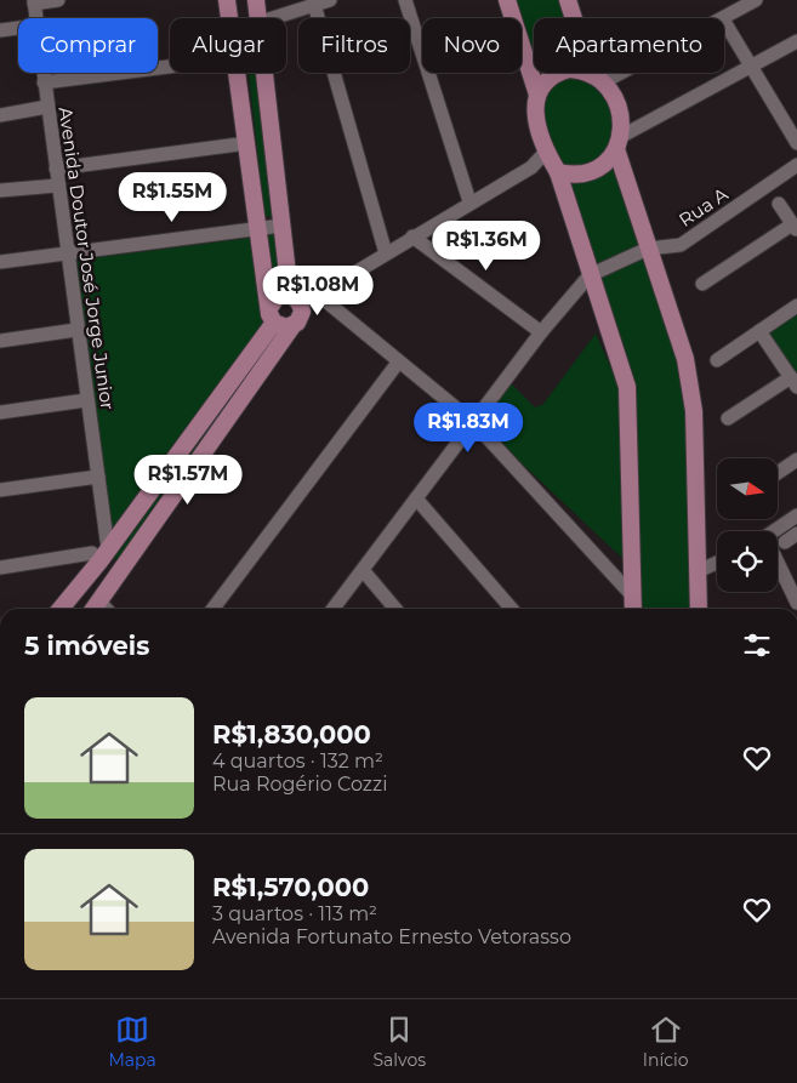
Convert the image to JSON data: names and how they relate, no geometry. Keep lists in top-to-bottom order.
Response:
{
  "streets": {
    "street": ["Rua A", "Avenida Doutor José Jorge Junior"]
  },
  "north": "right",
  "page": {
    "chip": [
      "Comprar",
      "Alugar",
      "Filtros",
      "Novo",
      "Apartamento"
    ],
    "price": [
      "R$1.55M",
      "R$1.36M",
      "R$1.08M",
      "R$1.83M",
      "R$1.57M"
    ],
    "heading": "5 imóveis",
    "list": [
      {
        "name": "R$1,830,000",
        "note": "4 quartos · 132 m² · Rua Rogério Cozzi"
      },
      {
        "name": "R$1,570,000",
        "note": "3 quartos · 113 m² · Avenida Fortunato Ernesto Vetorasso"
      }
    ],
    "tabs": ["Mapa", "Salvos", "Início"]
  }
}
